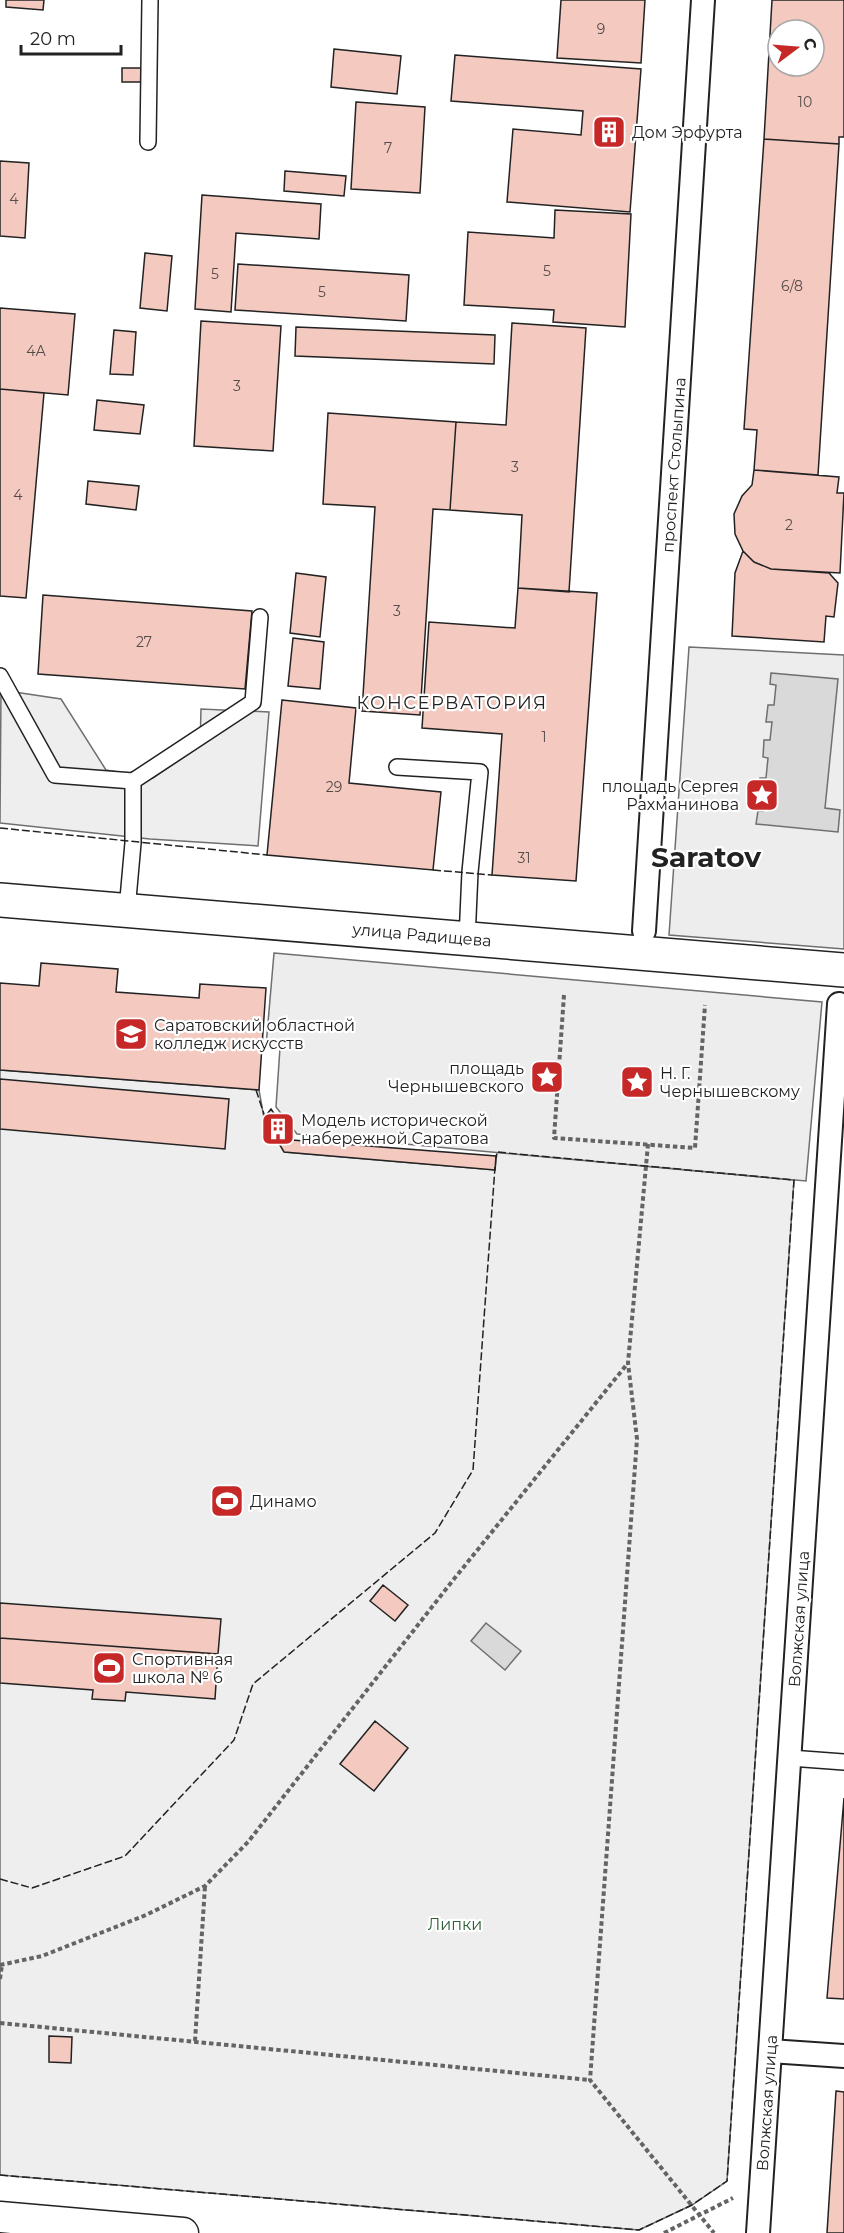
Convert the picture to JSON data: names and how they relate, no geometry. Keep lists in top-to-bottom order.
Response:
{
  "streets": {
    "street": ["проспект Столыпина", "улица Радищева", "Волжская улица"]
  },
  "districts": ["КОНСЕРВАТОРИЯ", "Saratov"],
  "parks": ["Липки"],
  "places": {
    "building": ["Дом Эрфурта", "Модель исторической набережной Саратова"],
    "place": ["площадь Сергея Рахманинова", "площадь Чернышевского", "Н. Г. Чернышевскому"],
    "school or university": ["Саратовский областной колледж искусств"],
    "sports": ["Динамо", "Спортивная школа № 6"]
  },
  "house_numbers": [
    "9",
    "10",
    "7",
    "4",
    "5",
    "5",
    "6/8",
    "5",
    "4А",
    "3",
    "3",
    "4",
    "2",
    "3",
    "27",
    "1",
    "29",
    "31"
  ],
  "scale_bar": "20 m",
  "north": "right"
}
